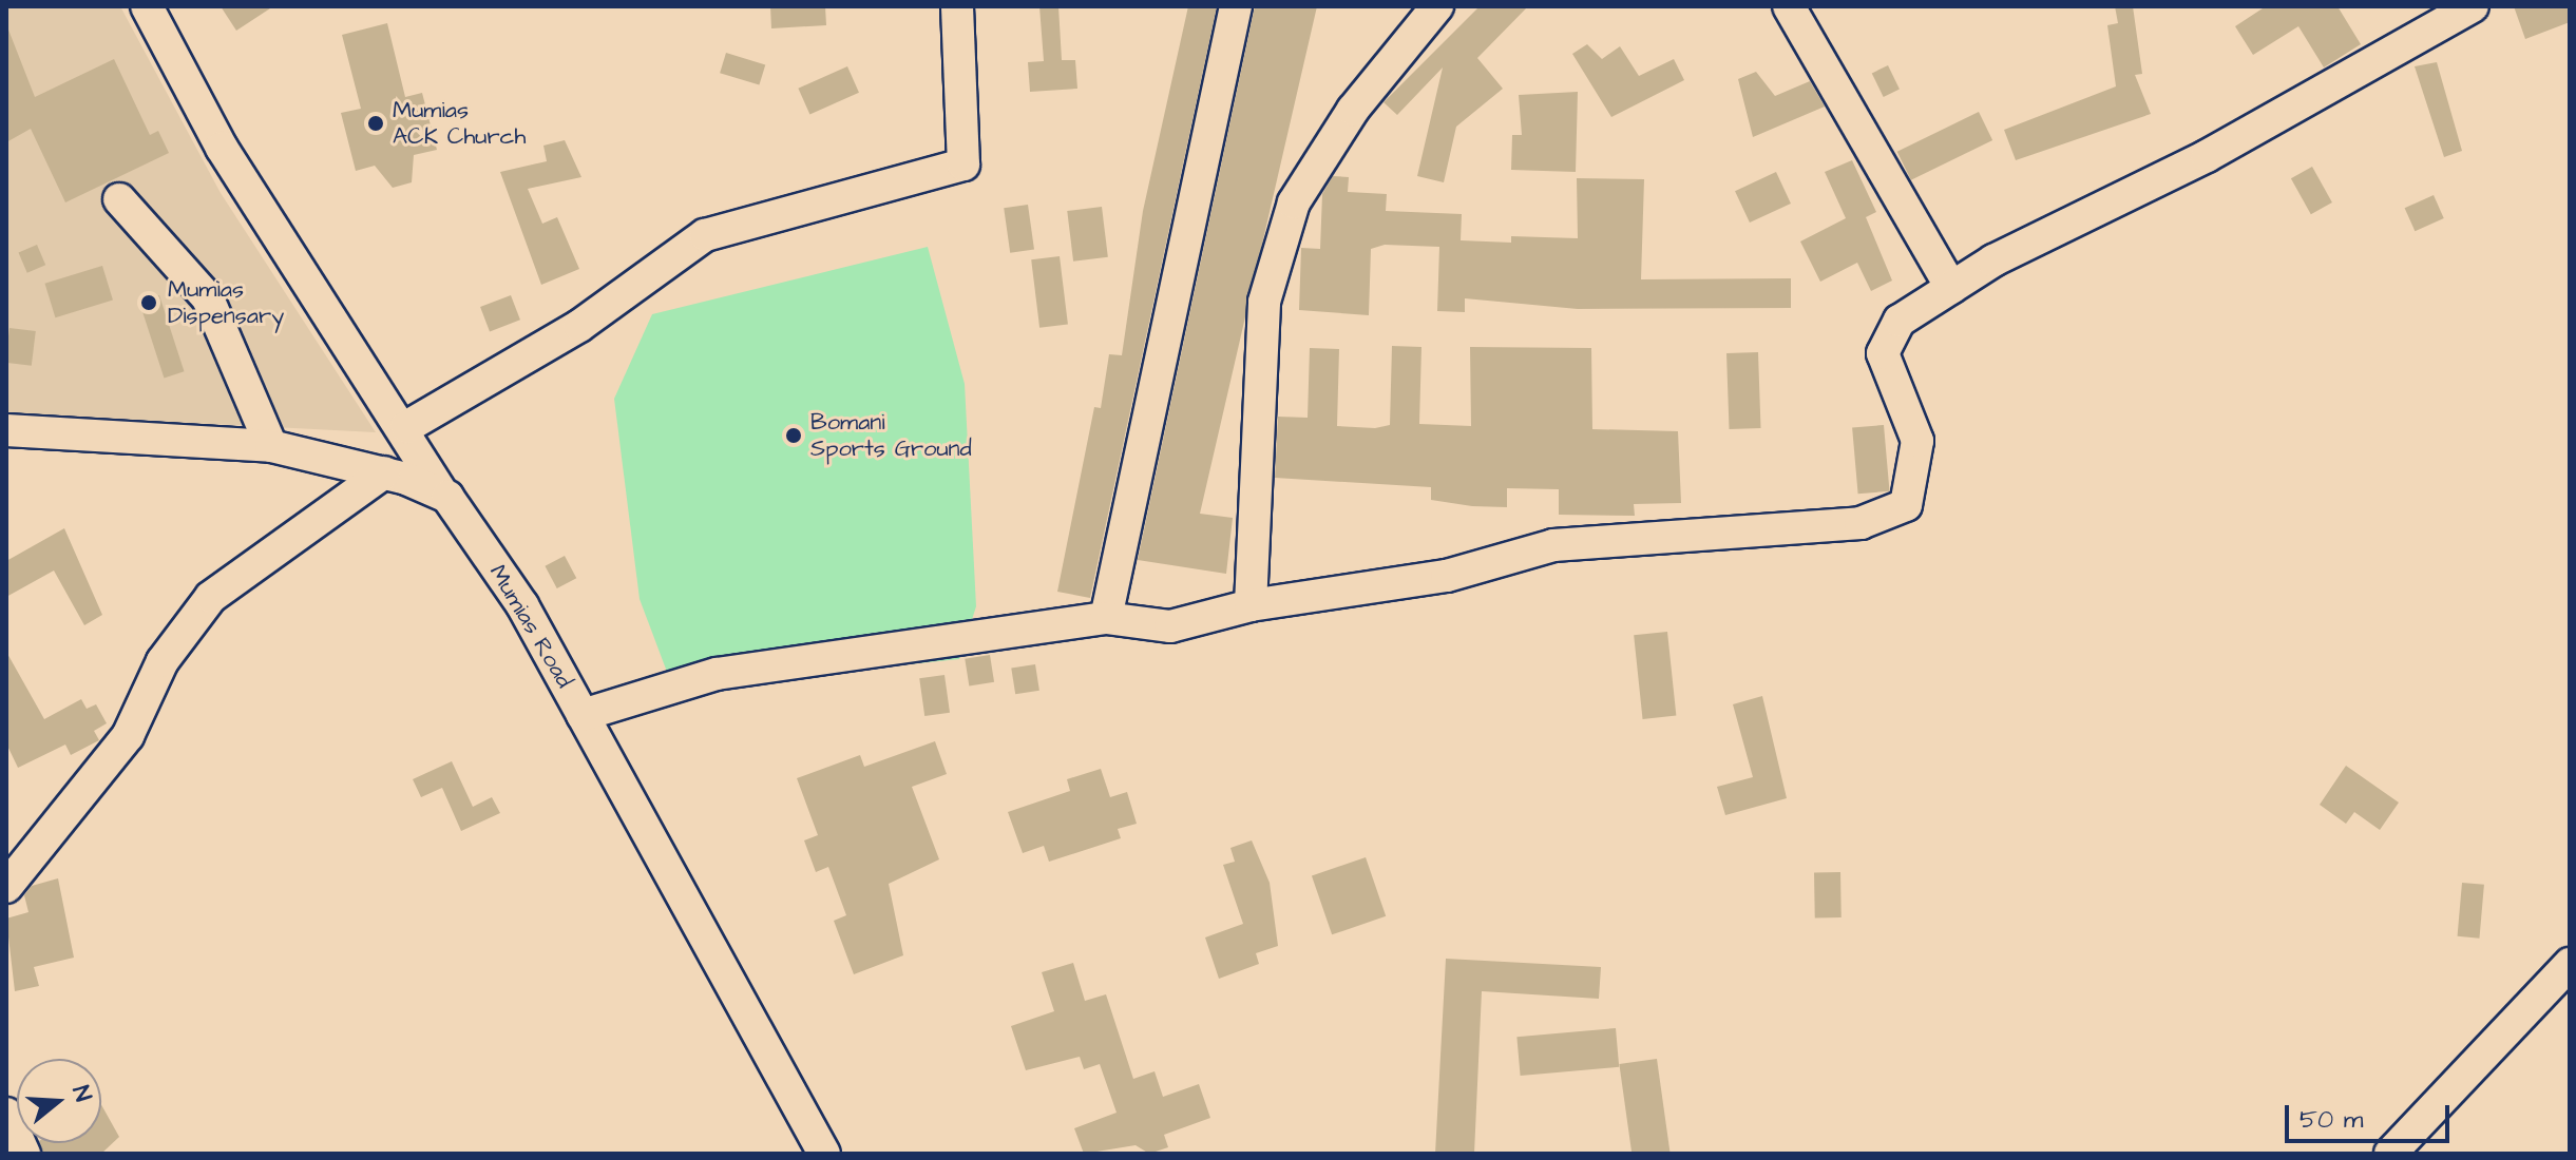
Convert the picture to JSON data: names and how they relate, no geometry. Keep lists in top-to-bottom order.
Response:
{
  "streets": {
    "street": ["Mumias Road"]
  },
  "places": ["Mumias ACK Church", "Mumias Dispensary", "Bomani Sports Ground"],
  "scale_bar": "50 m",
  "north": "right"
}
